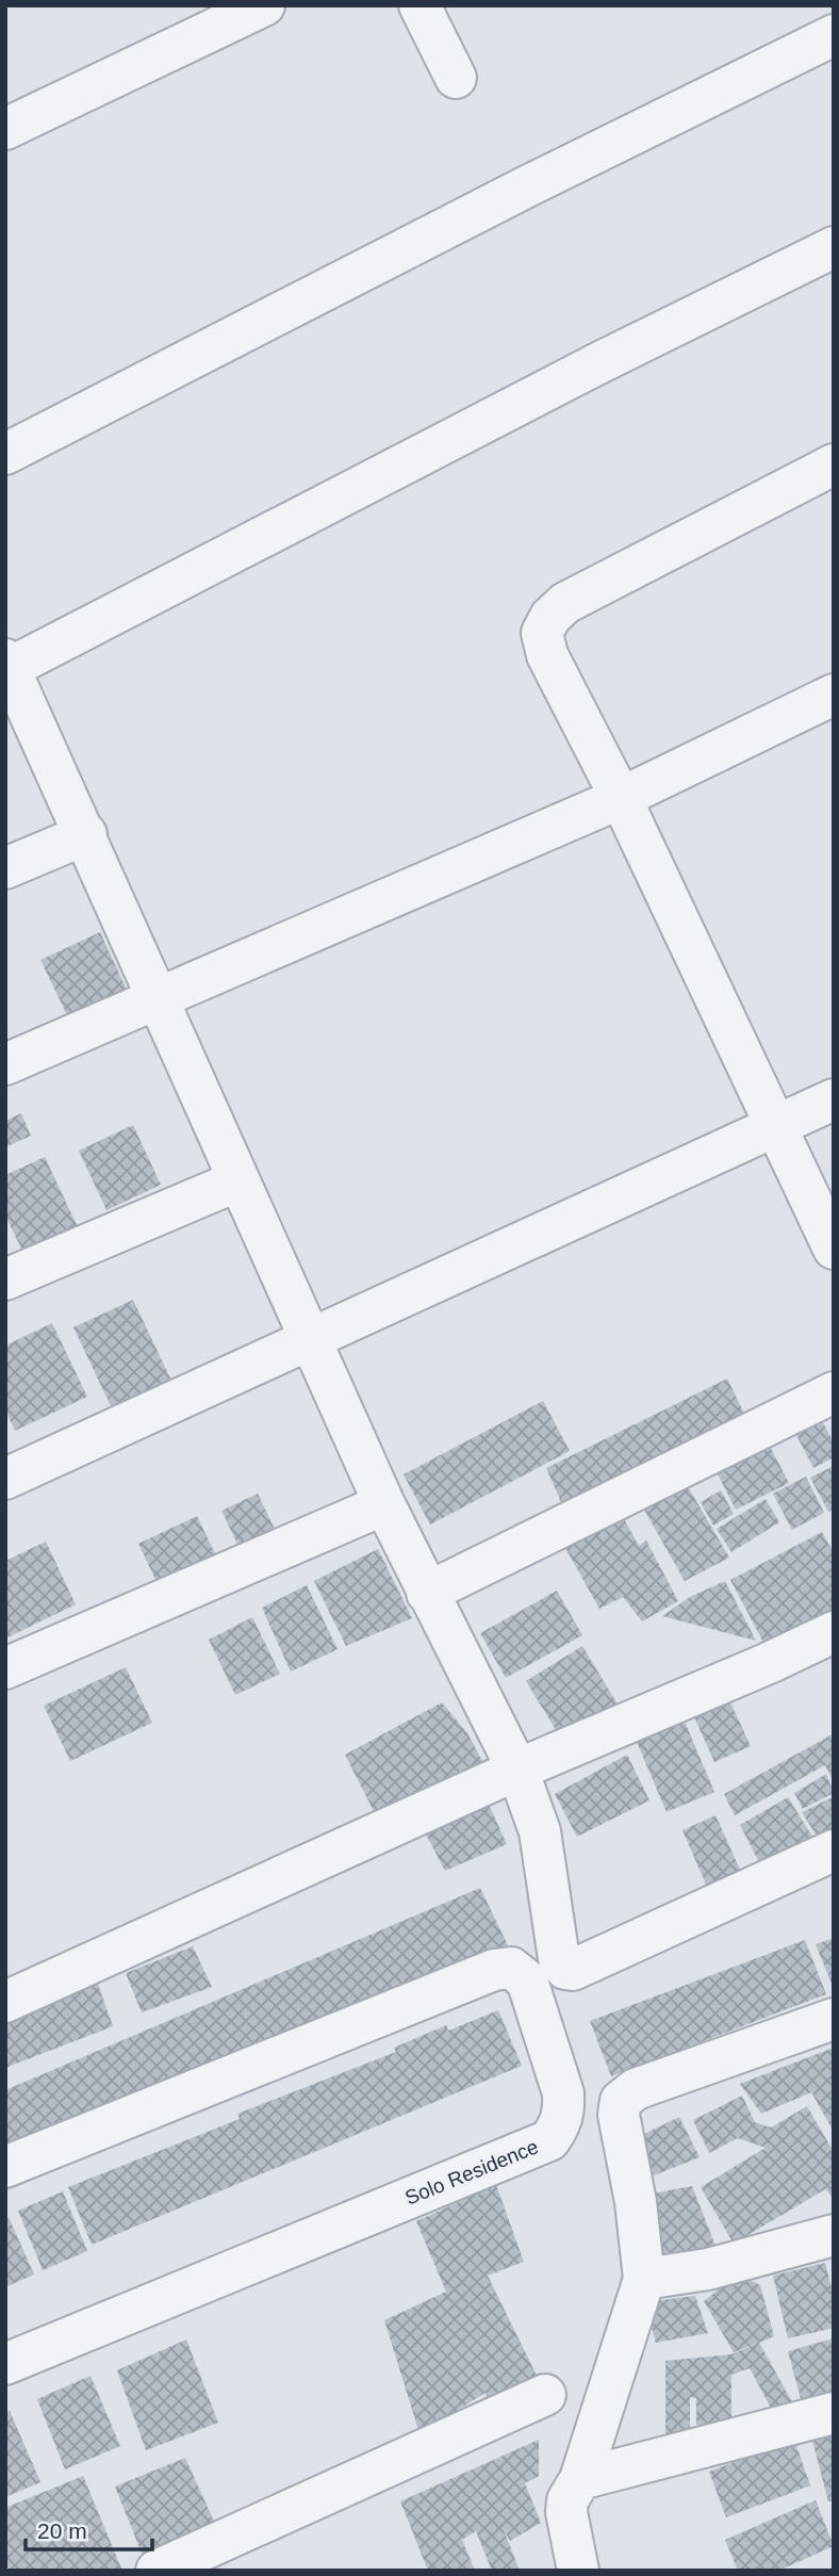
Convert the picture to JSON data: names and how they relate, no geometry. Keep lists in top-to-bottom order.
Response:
{
  "streets": {
    "street": ["Solo Residence"]
  },
  "scale_bar": "20 m"
}
